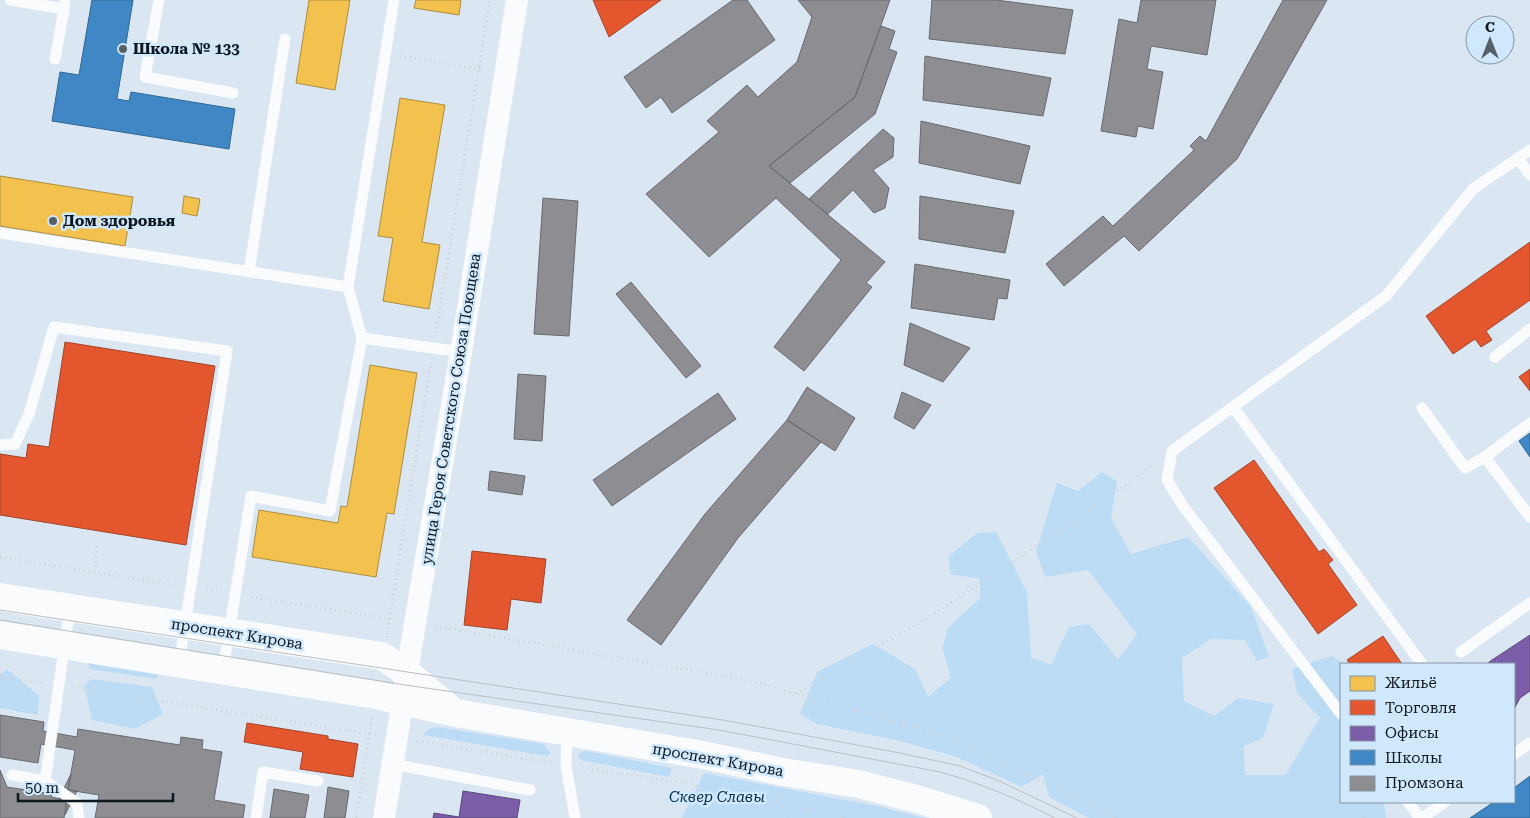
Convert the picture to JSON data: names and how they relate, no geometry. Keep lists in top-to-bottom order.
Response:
{
  "streets": {
    "street": ["улица Героя Советского Союза Поющева", "проспект Кирова"]
  },
  "crossings": [
    ["улица Героя Советского Союза Поющева", "проспект Кирова"]
  ],
  "parks": ["Сквер Славы"],
  "places": ["Школа № 133", "Дом здоровья"],
  "legend": [
    "Жильё",
    "Торговля",
    "Офисы",
    "Школы",
    "Промзона"
  ],
  "scale_bar": "50 m",
  "north": "top"
}
